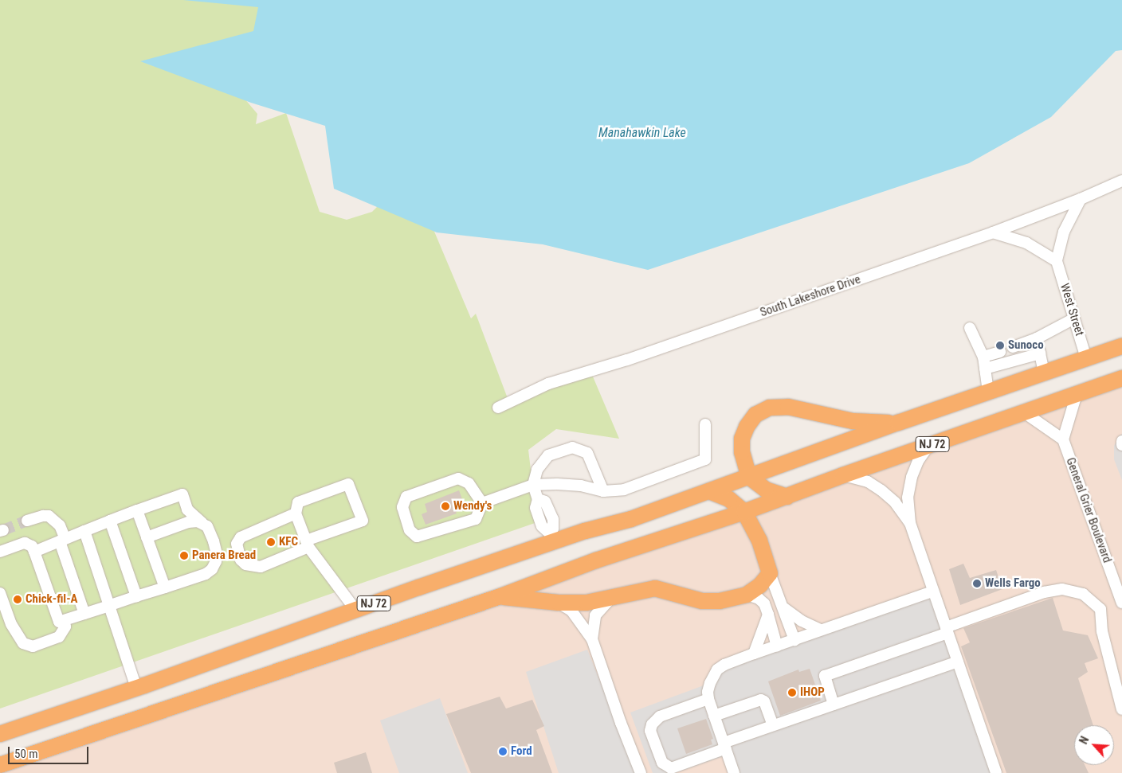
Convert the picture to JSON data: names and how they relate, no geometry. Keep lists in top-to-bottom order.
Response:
{
  "streets": {
    "highway": ["NJ 72"],
    "street": ["South Lakeshore Drive", "West Street", "General Grier Boulevard"]
  },
  "crossings": [
    ["West Street", "NJ 72"]
  ],
  "water": ["Manahawkin Lake"],
  "places": [
    "Sunoco",
    "Wendy's",
    "KFC",
    "Panera Bread",
    "Wells Fargo",
    "Chick-fil-A",
    "IHOP",
    "Ford"
  ],
  "scale_bar": "50 m",
  "north": "top left"
}
